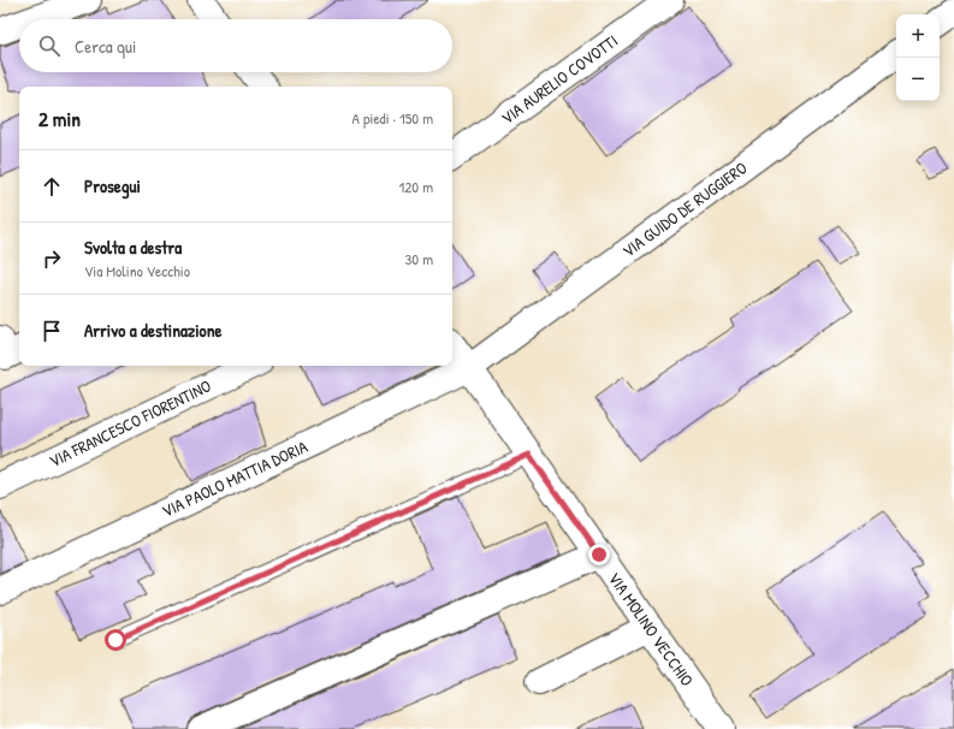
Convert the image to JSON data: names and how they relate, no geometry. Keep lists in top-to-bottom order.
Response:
{
  "streets": {
    "street": [
      "VIA AURELIO COVOTTI",
      "VIA GUIDO DE RUGGIERO",
      "VIA FRANCESCO FIORENTINO",
      "VIA PAOLO MATTIA DORIA",
      "VIA MOLINO VECCHIO"
    ]
  },
  "crossings": [
    ["VIA GUIDO DE RUGGIERO", "VIA PAOLO MATTIA DORIA"],
    ["VIA GUIDO DE RUGGIERO", "VIA MOLINO VECCHIO"],
    ["VIA PAOLO MATTIA DORIA", "VIA MOLINO VECCHIO"]
  ],
  "page": {
    "map_buttons": ["+", "−"],
    "search": "Cerca qui",
    "heading": ["2 min", "A piedi · 150 m"],
    "list": [
      ["Prosegui", "120 m"],
      ["Svolta a destra", "Via Molino Vecchio", "30 m"],
      "Arrivo a destinazione"
    ]
  }
}
